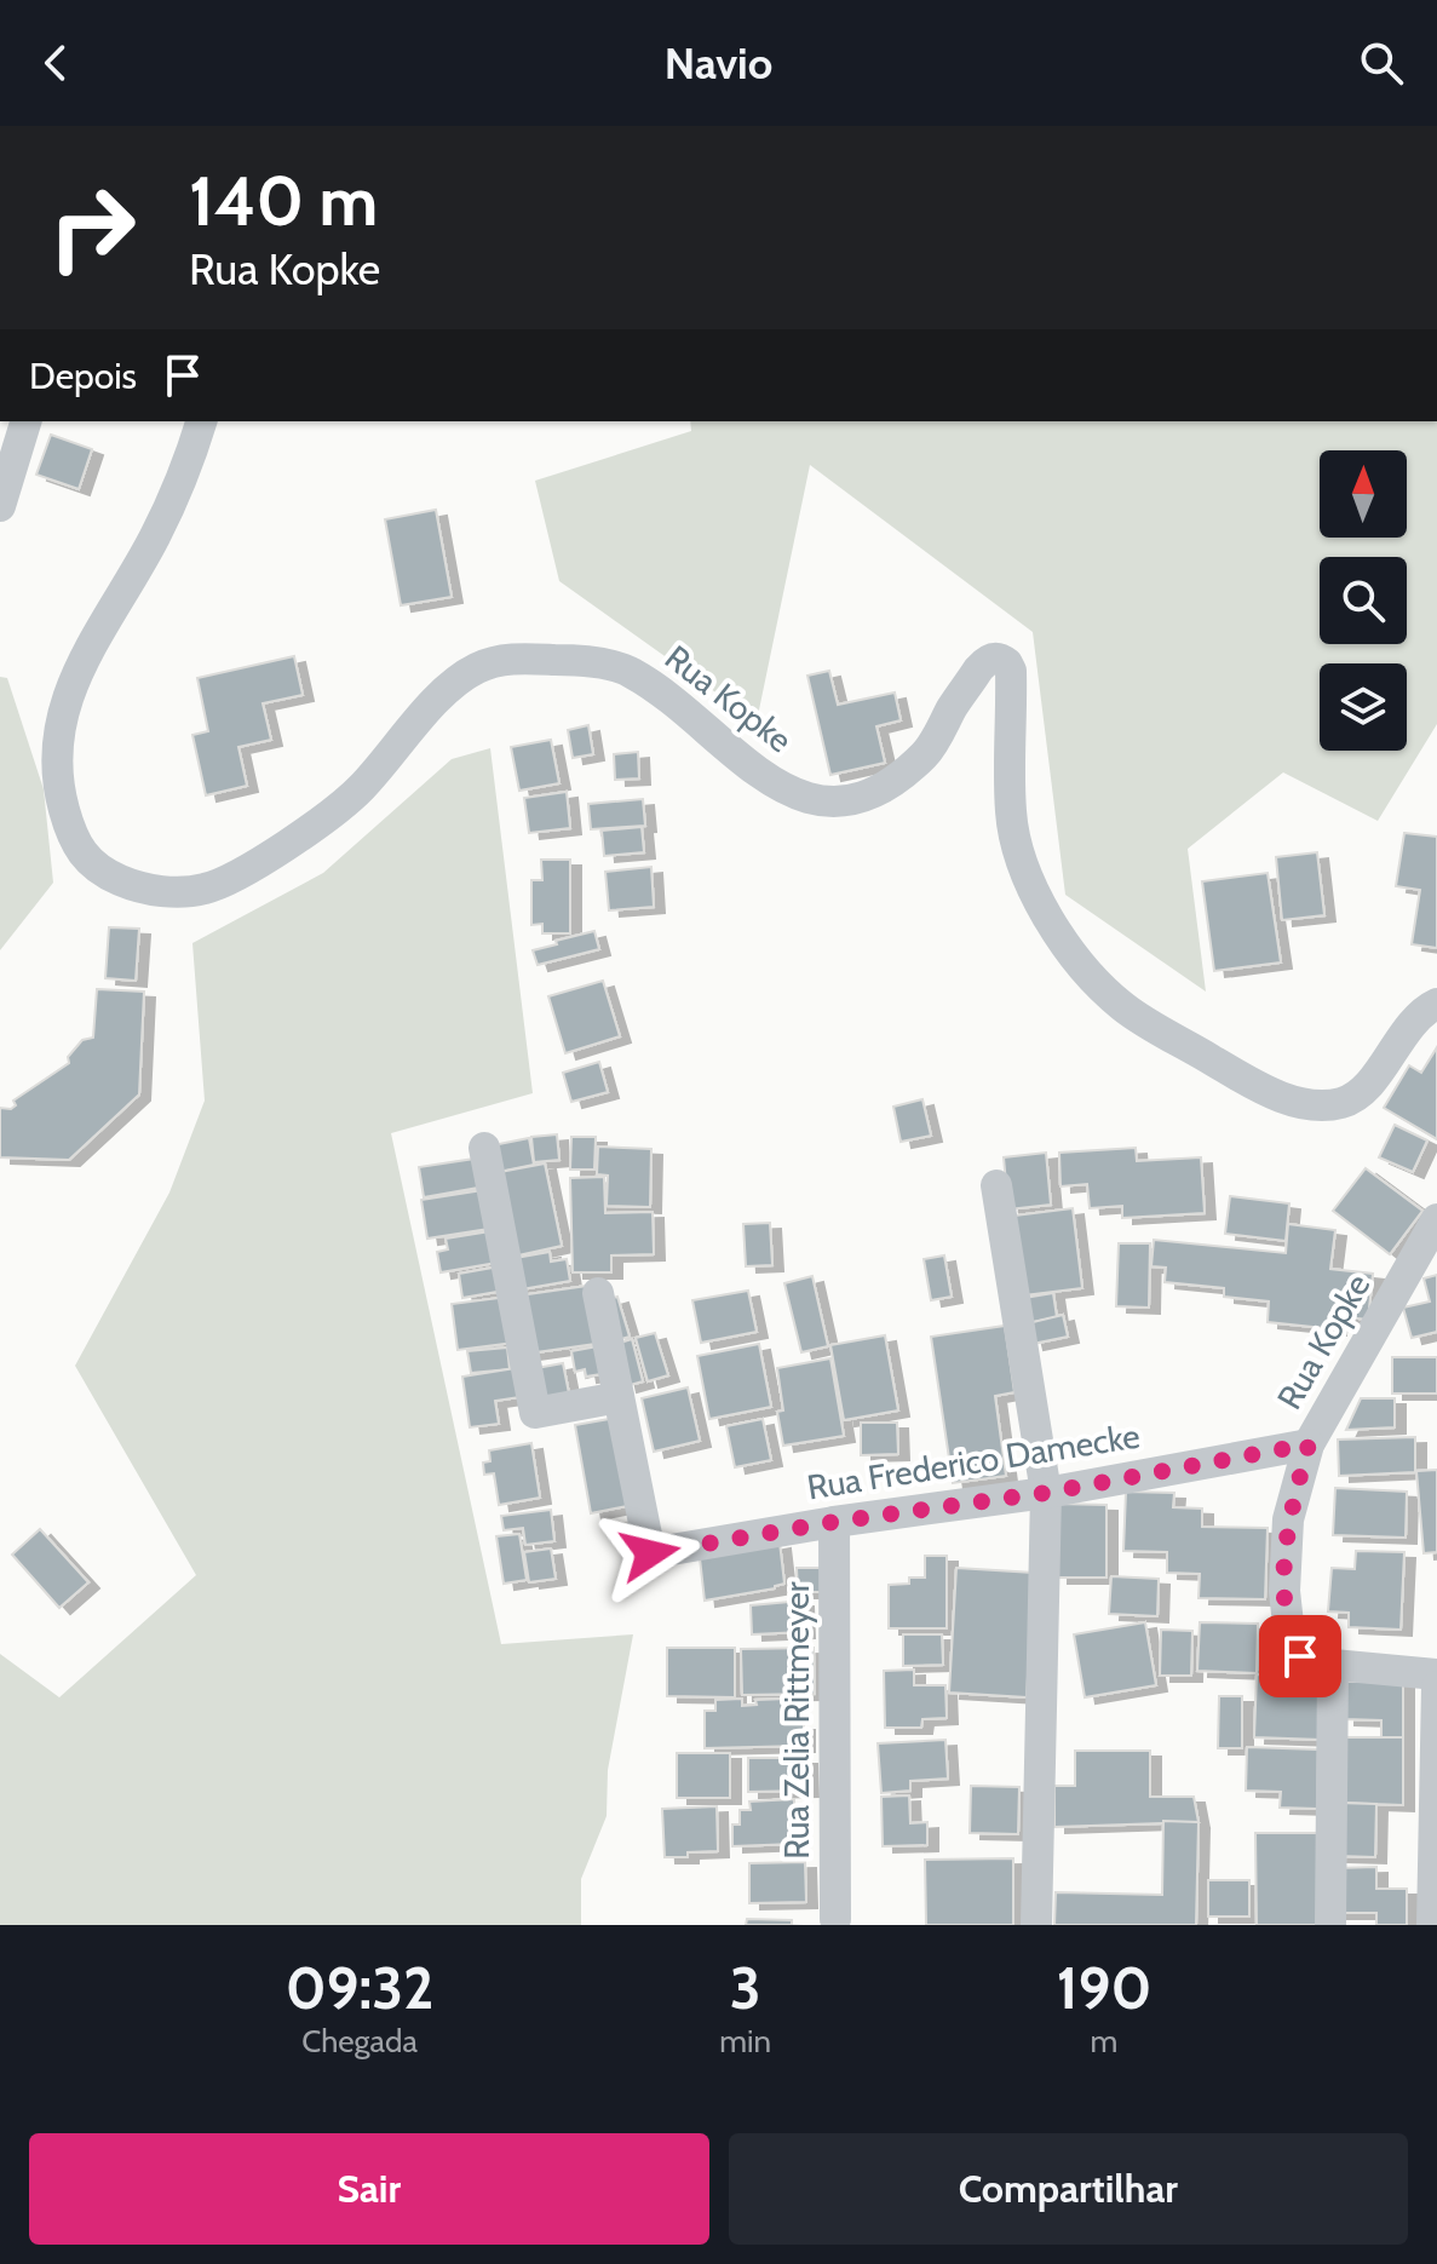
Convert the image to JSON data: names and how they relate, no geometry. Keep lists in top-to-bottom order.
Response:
{
  "streets": {
    "street": ["Rua Kopke", "Rua Frederico Damecke", "Rua Zelia Rittmeyer"]
  },
  "crossings": [
    ["Rua Kopke", "Rua Frederico Damecke"],
    ["Rua Frederico Damecke", "Rua Zelia Rittmeyer"]
  ],
  "north": "top",
  "page": {
    "header": "Navio",
    "turn": ["140 m", "Rua Kopke"],
    "then": "Depois",
    "eta": [
      "09:32",
      "Chegada",
      "3",
      "min",
      "190",
      "m"
    ],
    "buttons": ["Sair", "Compartilhar"]
  }
}
